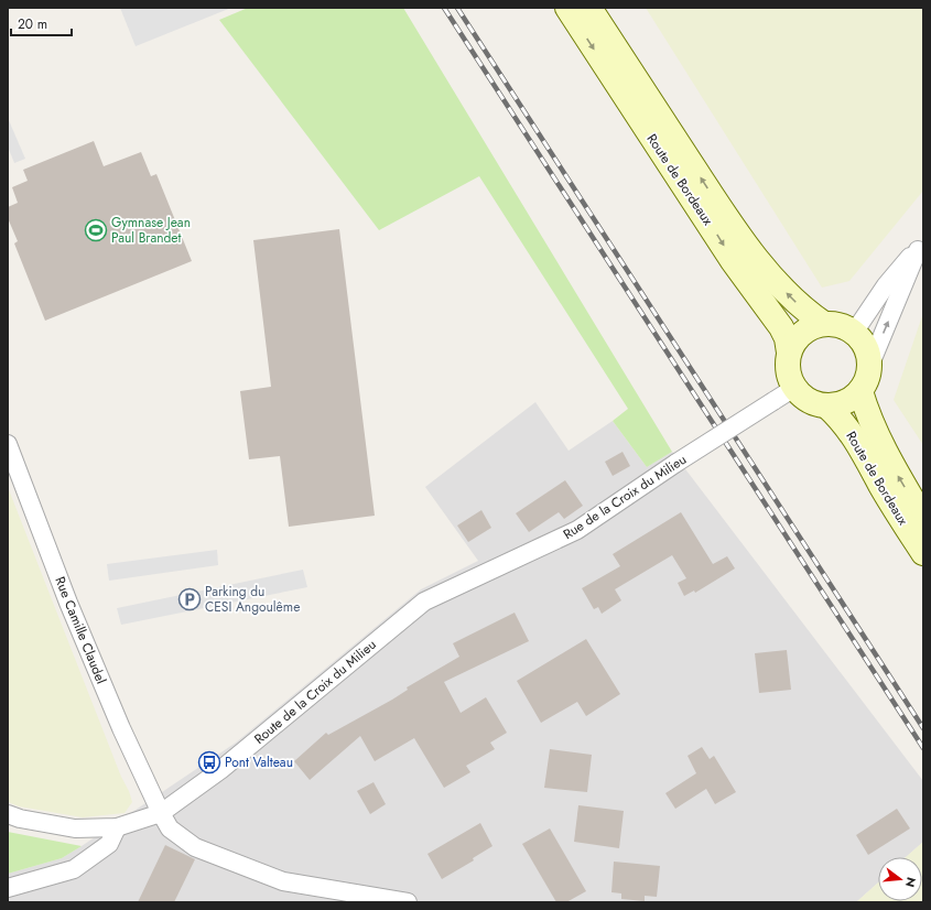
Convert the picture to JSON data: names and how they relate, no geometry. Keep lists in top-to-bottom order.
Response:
{
  "streets": {
    "main road": ["Route de Bordeaux"],
    "street": ["Rue de la Croix du Milieu", "Rue Camille Claudel", "Route de la Croix du Milieu"]
  },
  "crossings": [
    ["Route de Bordeaux", "Rue de la Croix du Milieu"],
    ["Rue de la Croix du Milieu", "Route de la Croix du Milieu"],
    ["Rue Camille Claudel", "Route de la Croix du Milieu"]
  ],
  "places": {
    "sports": ["Gymnase Jean Paul Brandet"],
    "parking": ["Parking du CESI Angoulême"],
    "bus stop": ["Pont Valteau"]
  },
  "scale_bar": "20 m",
  "north": "right"
}
